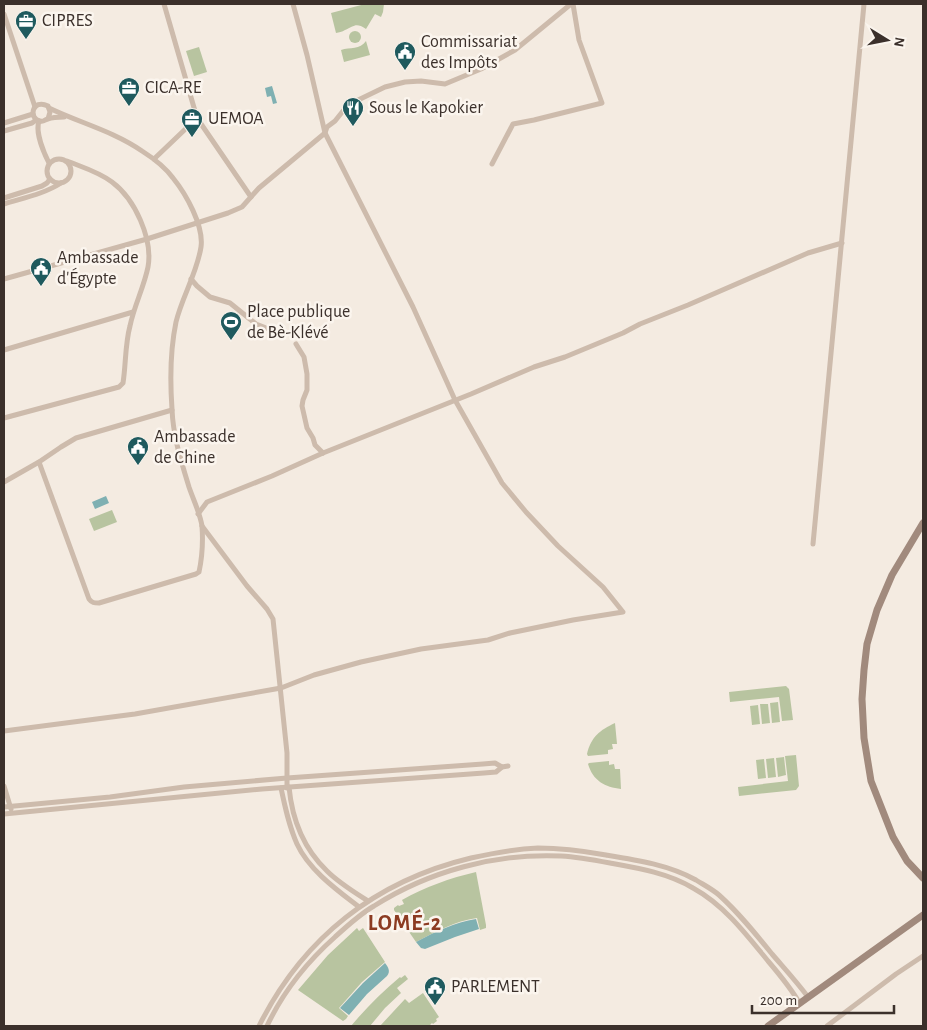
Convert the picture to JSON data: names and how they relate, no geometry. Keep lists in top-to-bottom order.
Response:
{
  "districts": ["LOMÉ-2"],
  "places": {
    "office": ["CIPRES", "CICA-RE", "UEMOA"],
    "public building": [
      "Commissariat des Impôts",
      "Ambassade d'Égypte",
      "Ambassade de Chine",
      "PARLEMENT"
    ],
    "restaurant": ["Sous le Kapokier"],
    "sports": ["Place publique de Bè-Klévé"]
  },
  "scale_bar": "200 m",
  "north": "right"
}
